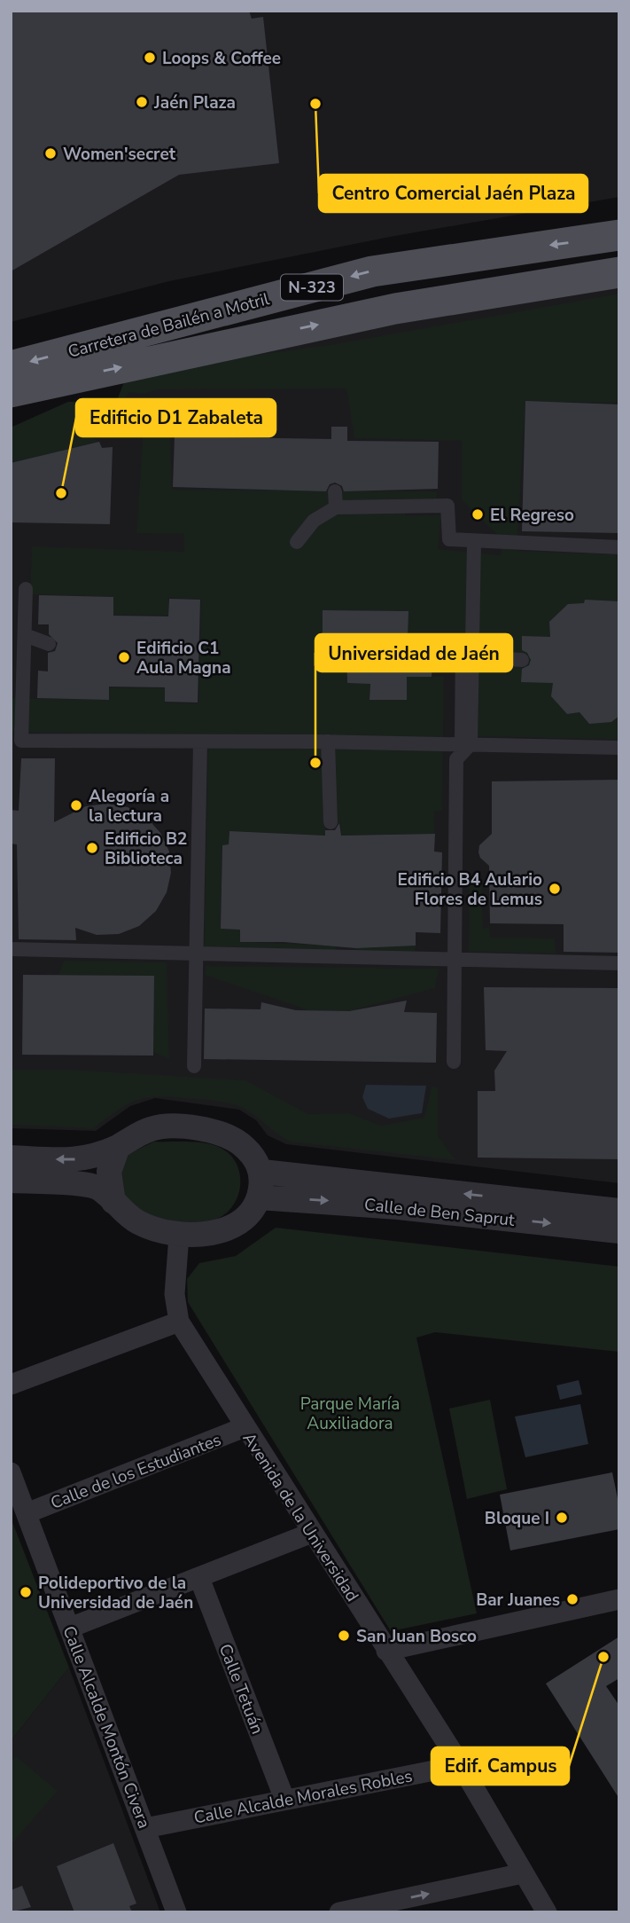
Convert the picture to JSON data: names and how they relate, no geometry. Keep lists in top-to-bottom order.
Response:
{
  "streets": {
    "main road": ["N-323", "Carretera de Bailén a Motril"],
    "street": [
      "Calle de Ben Saprut",
      "Calle de los Estudiantes",
      "Avenida de la Universidad",
      "Calle Tetuán",
      "Calle Alcalde Montón Civera",
      "Calle Alcalde Morales Robles"
    ]
  },
  "crossings": [
    ["Calle de Ben Saprut", "Avenida de la Universidad"],
    ["Calle de los Estudiantes", "Avenida de la Universidad"],
    ["Calle de los Estudiantes", "Calle Alcalde Montón Civera"],
    ["Avenida de la Universidad", "Calle Alcalde Morales Robles"],
    ["Calle Tetuán", "Calle Alcalde Morales Robles"],
    ["Calle Alcalde Montón Civera", "Calle Alcalde Morales Robles"]
  ],
  "parks": ["Parque María Auxiliadora"],
  "places": [
    "Loops & Coffee",
    "Jaén Plaza",
    "Centro Comercial Jaén Plaza",
    "Women'secret",
    "Edificio D1 Zabaleta",
    "El Regreso",
    "Edificio C1 Aula Magna",
    "Universidad de Jaén",
    "Alegoría a la lectura",
    "Edificio B2 Biblioteca",
    "Edificio B4 Aulario Flores de Lemus",
    "Bloque I",
    "Polideportivo de la Universidad de Jaén",
    "Bar Juanes",
    "San Juan Bosco",
    "Edif. Campus"
  ]
}
